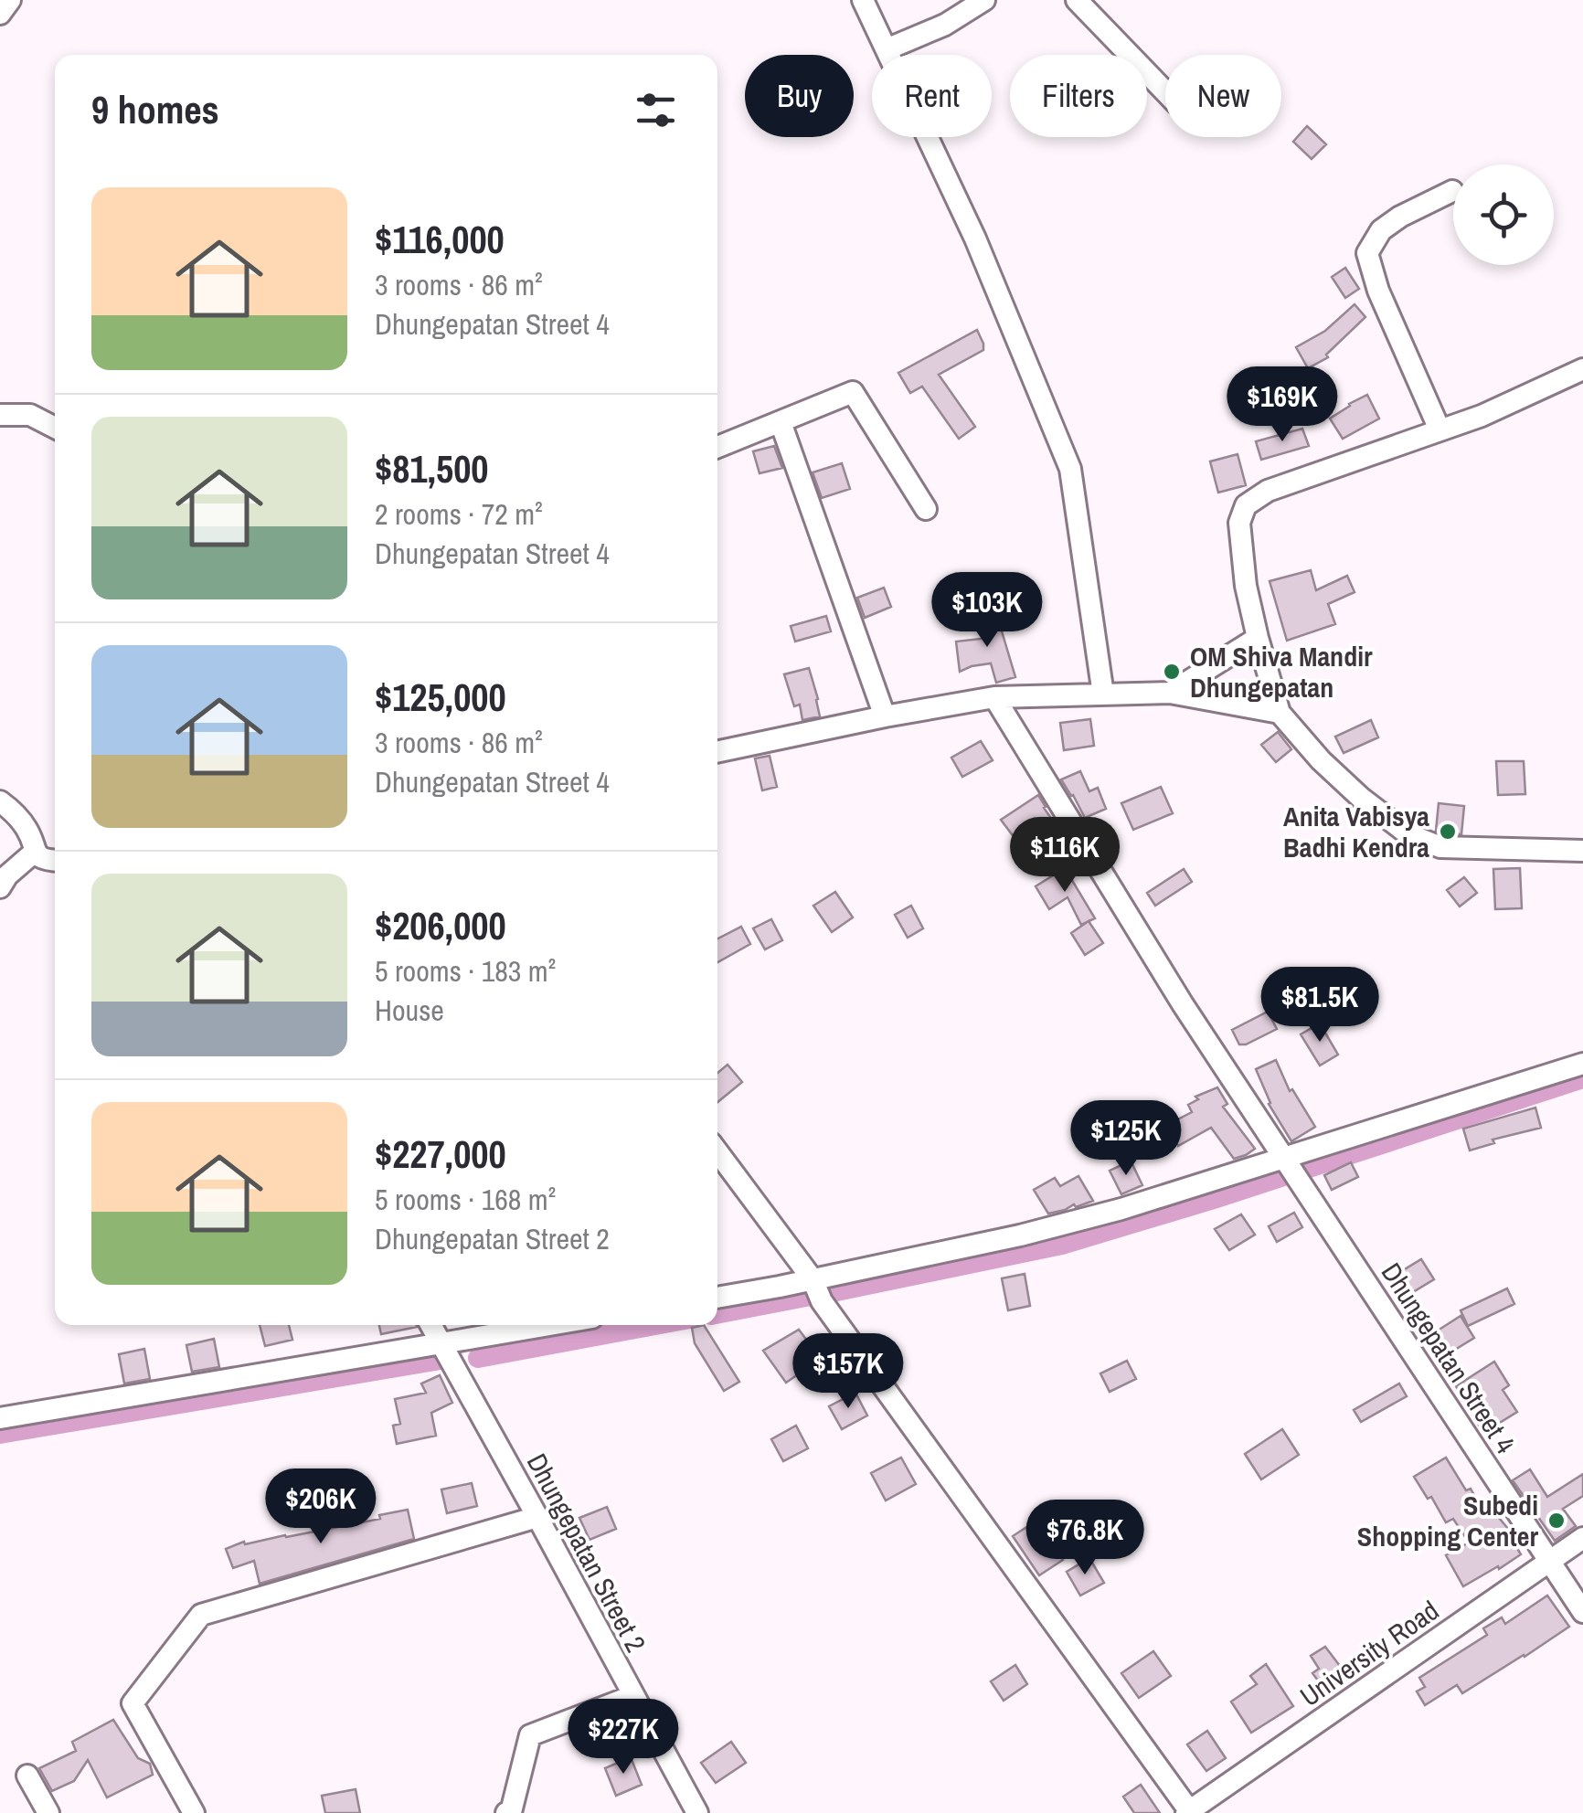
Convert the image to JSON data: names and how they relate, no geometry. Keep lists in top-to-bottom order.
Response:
{
  "streets": {
    "street": ["Dhungepatan Street 4", "Dhungepatan Street 2", "University Road"]
  },
  "crossings": [
    ["Dhungepatan Street 4", "University Road"]
  ],
  "places": ["OM Shiva Mandir Dhungepatan", "Anita Vabisya Badhi Kendra", "Subedi Shopping Center"],
  "page": {
    "chip": [
      "Buy",
      "Rent",
      "Filters",
      "New"
    ],
    "heading": "9 homes",
    "list": [
      {
        "name": "$116,000",
        "note": "3 rooms · 86 m² · Dhungepatan Street 4"
      },
      {
        "name": "$81,500",
        "note": "2 rooms · 72 m² · Dhungepatan Street 4"
      },
      {
        "name": "$125,000",
        "note": "3 rooms · 86 m² · Dhungepatan Street 4"
      },
      {
        "name": "$206,000",
        "note": "5 rooms · 183 m² · House"
      },
      {
        "name": "$227,000",
        "note": "5 rooms · 168 m² · Dhungepatan Street 2"
      }
    ],
    "price": [
      "$169K",
      "$103K",
      "$116K",
      "$81.5K",
      "$125K",
      "$157K",
      "$206K",
      "$76.8K",
      "$227K"
    ]
  }
}
